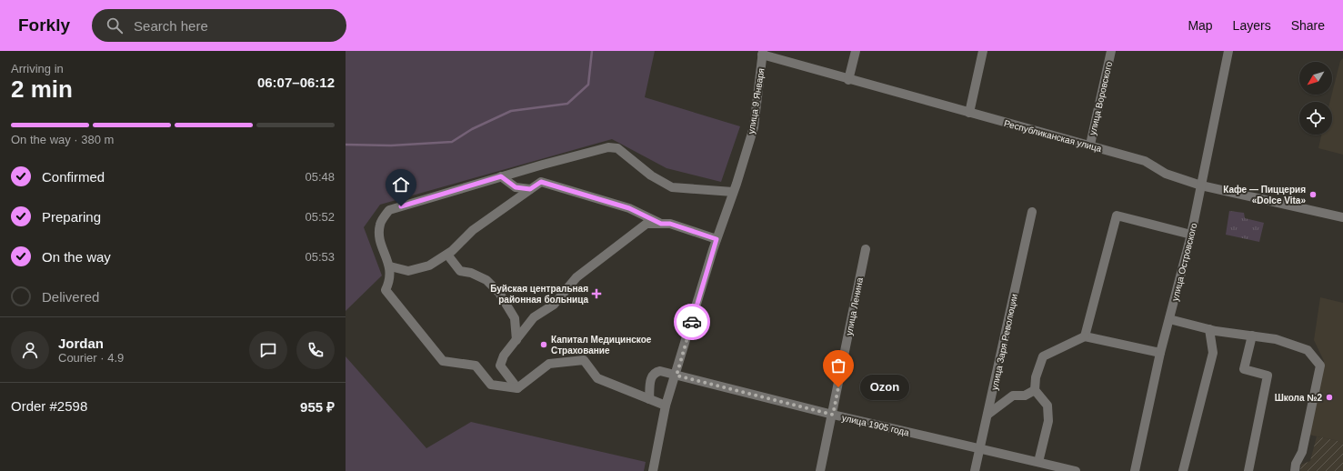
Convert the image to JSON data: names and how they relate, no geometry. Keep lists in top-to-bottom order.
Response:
{
  "streets": {
    "street": [
      "улица Воровского",
      "улица 9 Января",
      "Республиканская улица",
      "улица Островского",
      "улица Ленина",
      "улица Заря Революции",
      "улица 1905 года"
    ]
  },
  "crossings": [
    ["улица Воровского", "Республиканская улица"],
    ["улица 9 Января", "Республиканская улица"],
    ["Республиканская улица", "улица Островского"],
    ["улица Ленина", "улица 1905 года"],
    ["улица Заря Революции", "улица 1905 года"]
  ],
  "places": {
    "other": [
      "Кафе — Пиццерия «Dolce Vita»",
      "Капитал Медицинское Страхование",
      "Ozon",
      "Школа №2"
    ],
    "health": ["Буйская центральная районная больница"]
  },
  "north": "bottom left",
  "page": {
    "header": "Forkly",
    "search": "Search here",
    "nav": ["Map", "Layers", "Share"],
    "heading": ["2 min", "Arriving in", "06:07–06:12"],
    "panel": [
      "Jordan",
      "Courier · 4.9",
      "Order #2598",
      "955 ₽"
    ],
    "bar": "On the way · 380 m",
    "list": [
      ["Confirmed", "05:48"],
      ["Preparing", "05:52"],
      ["On the way", "05:53"],
      "Delivered"
    ],
    "bubble": "Ozon"
  }
}
